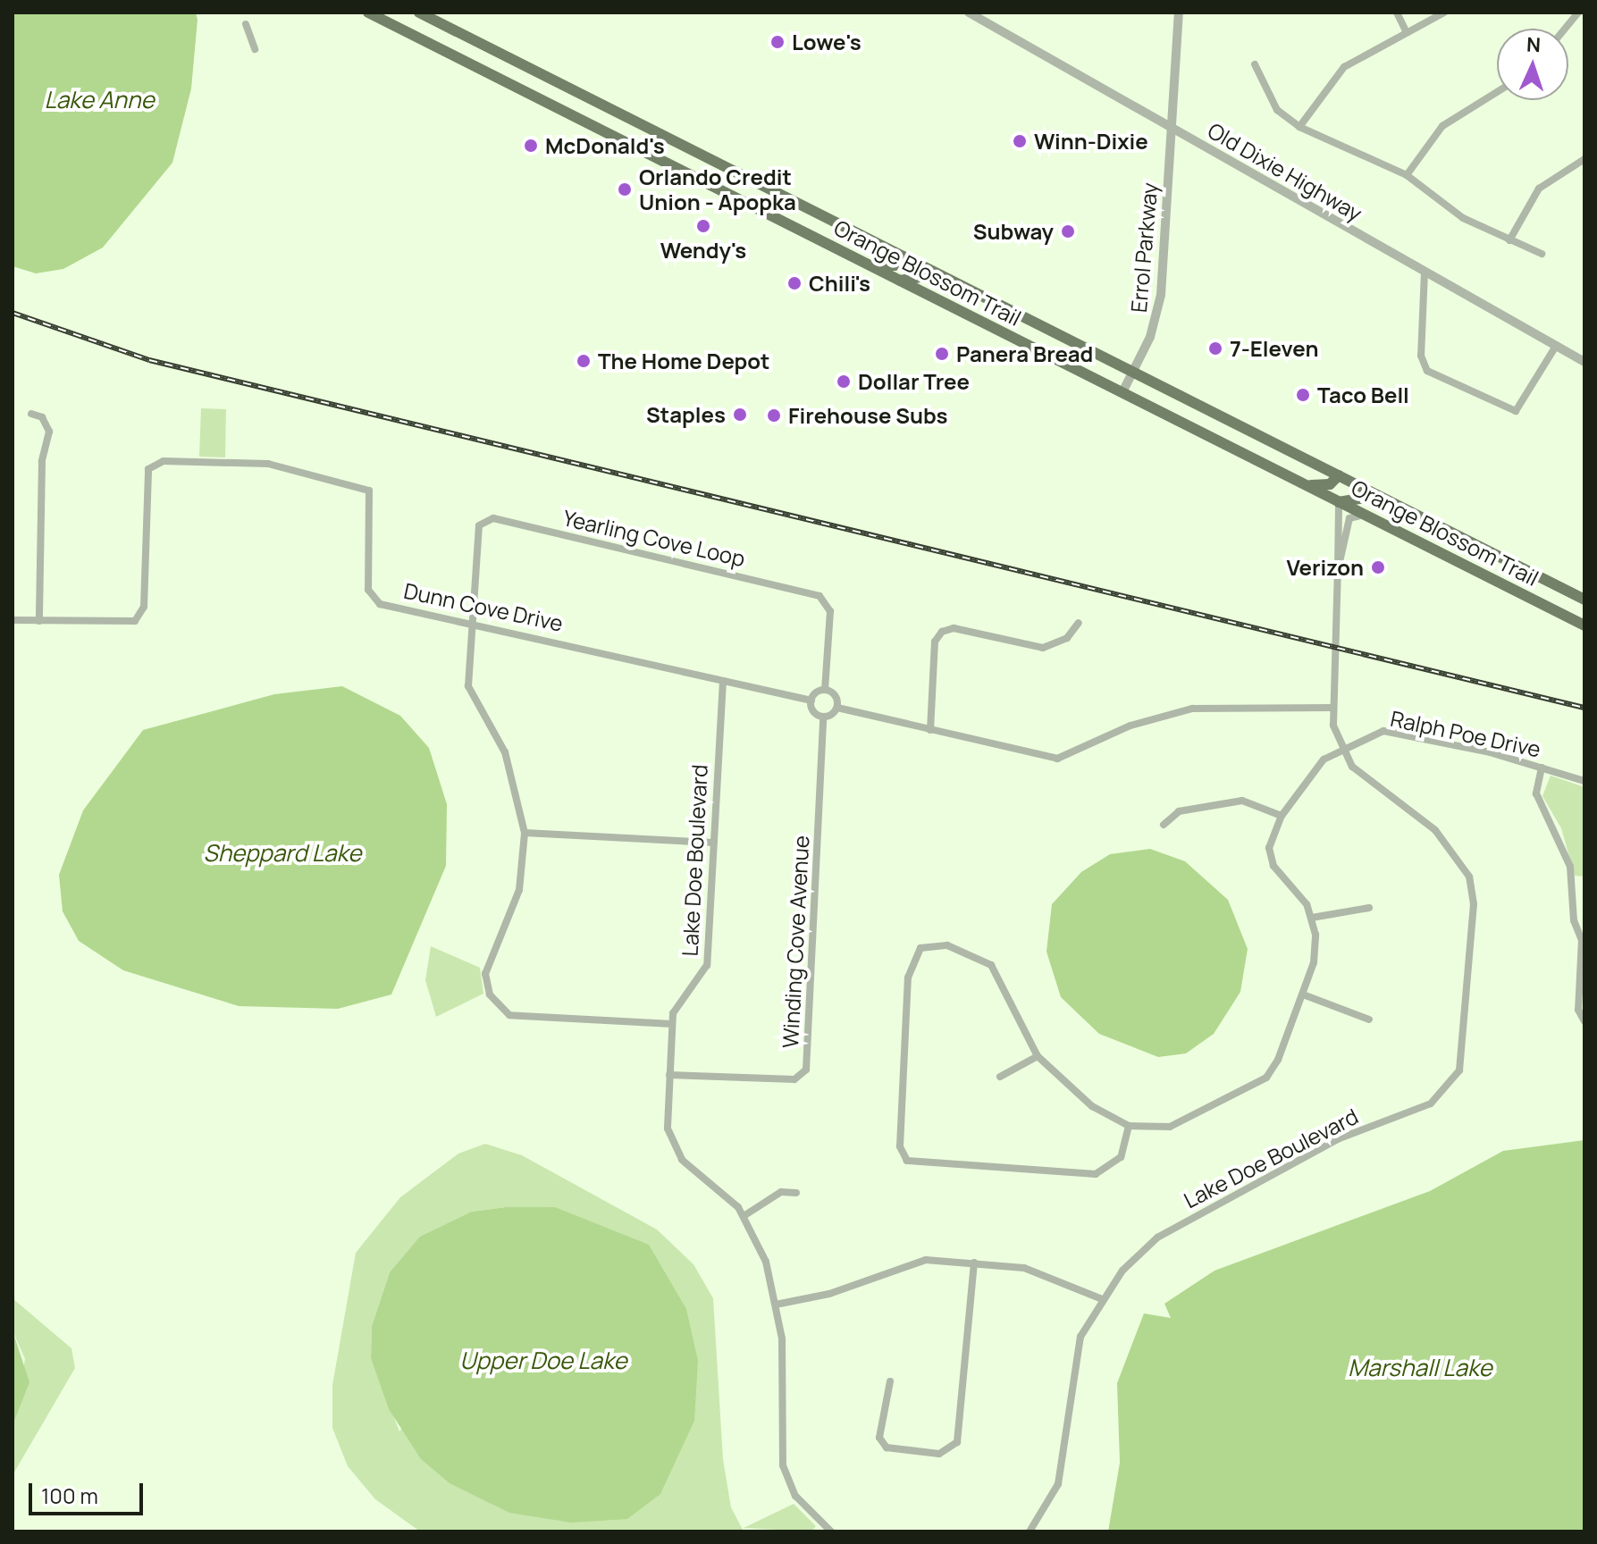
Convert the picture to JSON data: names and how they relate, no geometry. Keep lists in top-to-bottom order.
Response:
{
  "streets": {
    "main road": ["Orange Blossom Trail"],
    "street": [
      "Old Dixie Highway",
      "Errol Parkway",
      "Yearling Cove Loop",
      "Dunn Cove Drive",
      "Ralph Poe Drive",
      "Lake Doe Boulevard",
      "Winding Cove Avenue"
    ]
  },
  "crossings": [
    ["Old Dixie Highway", "Errol Parkway"],
    ["Errol Parkway", "Orange Blossom Trail"],
    ["Orange Blossom Trail", "Lake Doe Boulevard"],
    ["Yearling Cove Loop", "Dunn Cove Drive"],
    ["Dunn Cove Drive", "Lake Doe Boulevard"],
    ["Ralph Poe Drive", "Lake Doe Boulevard"],
    ["Lake Doe Boulevard", "Winding Cove Avenue"]
  ],
  "water": [
    "Lake Anne",
    "Sheppard Lake",
    "Upper Doe Lake",
    "Marshall Lake"
  ],
  "places": [
    "Lowe's",
    "Winn-Dixie",
    "McDonald's",
    "Orlando Credit Union - Apopka",
    "Wendy's",
    "Subway",
    "Chili's",
    "7-Eleven",
    "Panera Bread",
    "The Home Depot",
    "Dollar Tree",
    "Taco Bell",
    "Staples",
    "Firehouse Subs",
    "Verizon"
  ],
  "scale_bar": "100 m",
  "north": "top"
}
